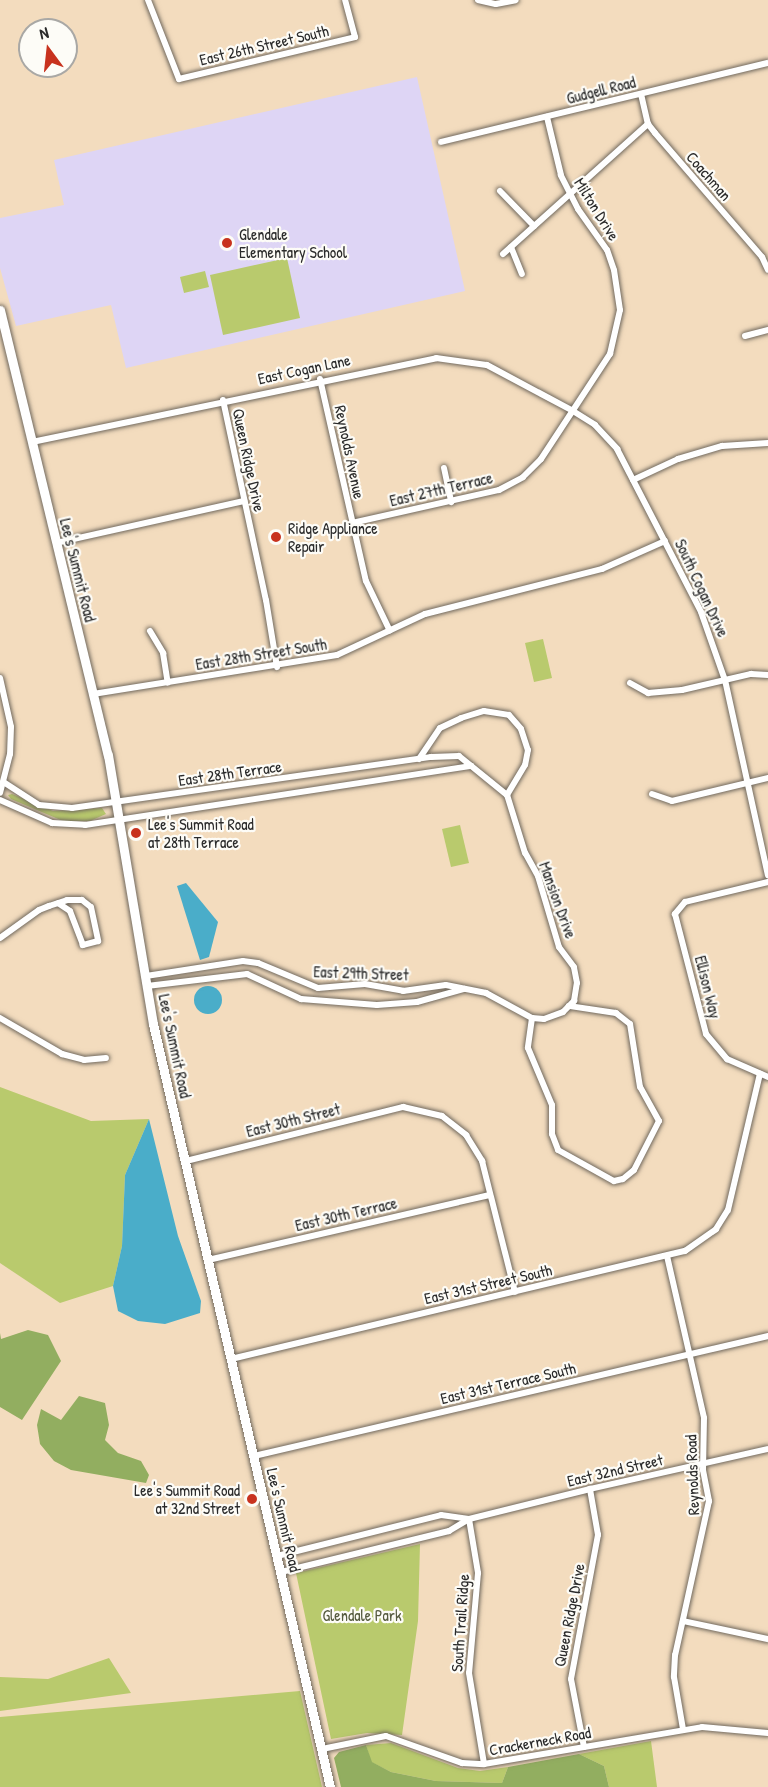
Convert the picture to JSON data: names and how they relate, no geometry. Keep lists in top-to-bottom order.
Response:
{
  "streets": {
    "main road": ["Lee's Summit Road"],
    "street": [
      "East 26th Street South",
      "Gudgell Road",
      "Coachman",
      "Milton Drive",
      "East Cogan Lane",
      "Reynolds Avenue",
      "Queen Ridge Drive",
      "East 27th Terrace",
      "South Cogan Drive",
      "East 28th Street South",
      "East 28th Terrace",
      "Mansion Drive",
      "East 29th Street",
      "Ellison Way",
      "East 30th Street",
      "East 30th Terrace",
      "East 31st Street South",
      "East 31st Terrace South",
      "East 32nd Street",
      "Reynolds Road",
      "South Trail Ridge",
      "Crackerneck Road"
    ]
  },
  "crossings": [
    ["Gudgell Road", "Coachman"],
    ["Gudgell Road", "Milton Drive"],
    ["Milton Drive", "East Cogan Lane"],
    ["Milton Drive", "East 27th Terrace"],
    ["Milton Drive", "South Cogan Drive"],
    ["East Cogan Lane", "Reynolds Avenue"],
    ["East Cogan Lane", "Queen Ridge Drive"],
    ["East Cogan Lane", "East 27th Terrace"],
    ["East Cogan Lane", "Lee's Summit Road"],
    ["East Cogan Lane", "South Cogan Drive"],
    ["Reynolds Avenue", "East 27th Terrace"],
    ["Reynolds Avenue", "East 28th Street South"],
    ["Queen Ridge Drive", "East 28th Street South"],
    ["Queen Ridge Drive", "East 32nd Street"],
    ["Queen Ridge Drive", "Crackerneck Road"],
    ["East 27th Terrace", "South Cogan Drive"],
    ["Lee's Summit Road", "East 28th Street South"],
    ["Lee's Summit Road", "East 28th Terrace"],
    ["Lee's Summit Road", "East 29th Street"],
    ["Lee's Summit Road", "East 30th Street"],
    ["Lee's Summit Road", "East 30th Terrace"],
    ["Lee's Summit Road", "East 31st Street South"],
    ["Lee's Summit Road", "East 31st Terrace South"],
    ["Lee's Summit Road", "East 32nd Street"],
    ["Lee's Summit Road", "Crackerneck Road"],
    ["South Cogan Drive", "East 28th Street South"],
    ["East 28th Terrace", "Mansion Drive"],
    ["Ellison Way", "East 31st Street South"],
    ["East 30th Street", "East 30th Terrace"],
    ["East 31st Street South", "Reynolds Road"],
    ["East 31st Terrace South", "Reynolds Road"],
    ["East 32nd Street", "Reynolds Road"],
    ["East 32nd Street", "South Trail Ridge"],
    ["Reynolds Road", "Crackerneck Road"],
    ["South Trail Ridge", "Crackerneck Road"]
  ],
  "parks": ["Glendale Park"],
  "places": [
    "Glendale Elementary School",
    "Ridge Appliance Repair",
    "Lee's Summit Road at 28th Terrace",
    "Lee's Summit Road at 32nd Street"
  ],
  "north": "top"
}
